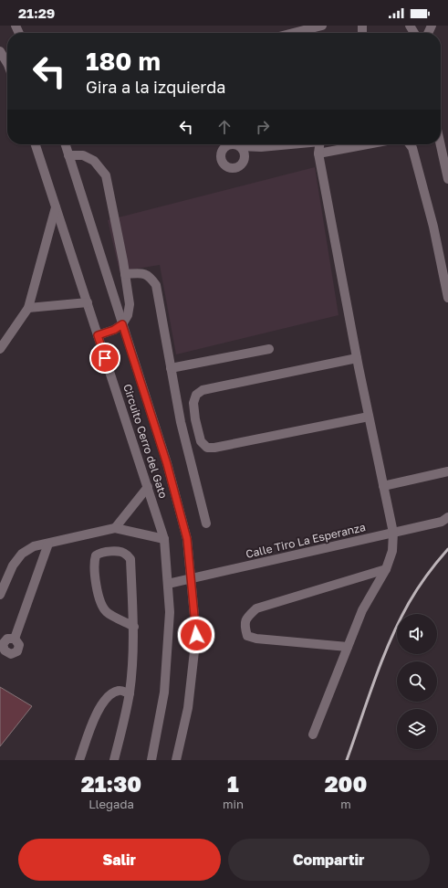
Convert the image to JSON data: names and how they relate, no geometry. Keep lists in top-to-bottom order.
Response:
{
  "streets": {
    "street": ["Circuito Cerro del Gato", "Calle Tiro La Esperanza"]
  },
  "crossings": [
    ["Circuito Cerro del Gato", "Calle Tiro La Esperanza"]
  ],
  "page": {
    "status": "21:29",
    "turn": ["180 m", "Gira a la izquierda"],
    "eta": [
      "21:30",
      "Llegada",
      "1",
      "min",
      "200",
      "m"
    ],
    "buttons": ["Salir", "Compartir"]
  }
}
